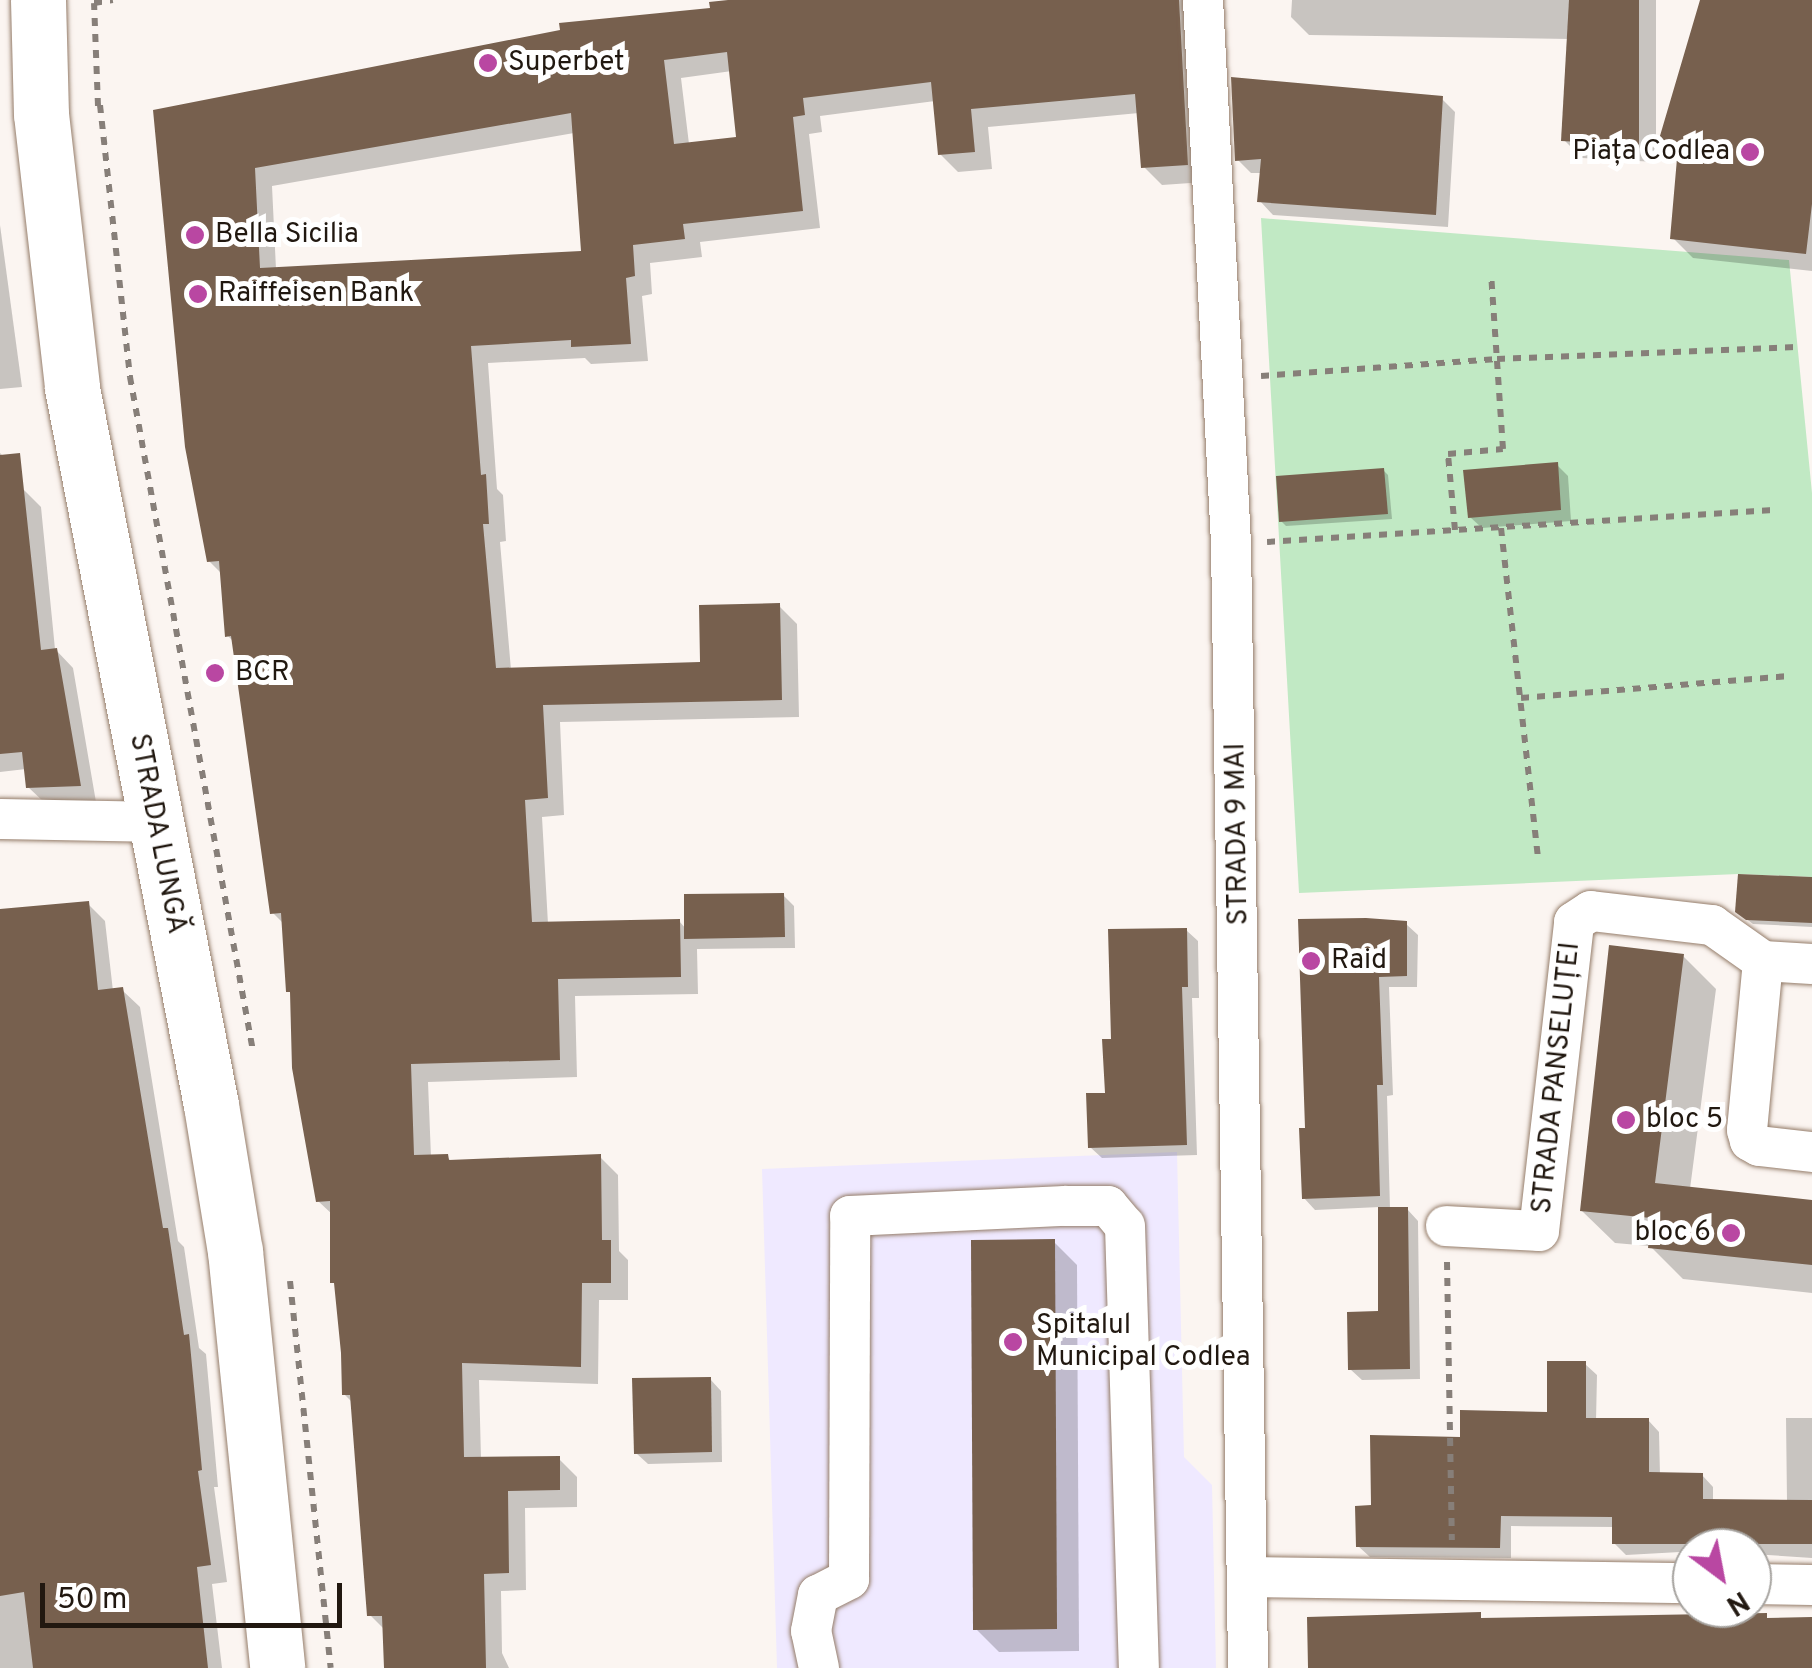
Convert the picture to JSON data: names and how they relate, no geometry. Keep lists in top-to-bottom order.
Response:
{
  "streets": {
    "highway": ["STRADA LUNGĂ"],
    "street": ["STRADA 9 MAI", "STRADA PANSELUȚEI"]
  },
  "places": [
    "Superbet",
    "Piața Codlea",
    "Bella Sicilia",
    "Raiffeisen Bank",
    "BCR",
    "Raid",
    "bloc 5",
    "bloc 6",
    "Spitalul Municipal Codlea"
  ],
  "scale_bar": "50 m",
  "north": "bottom right"
}
